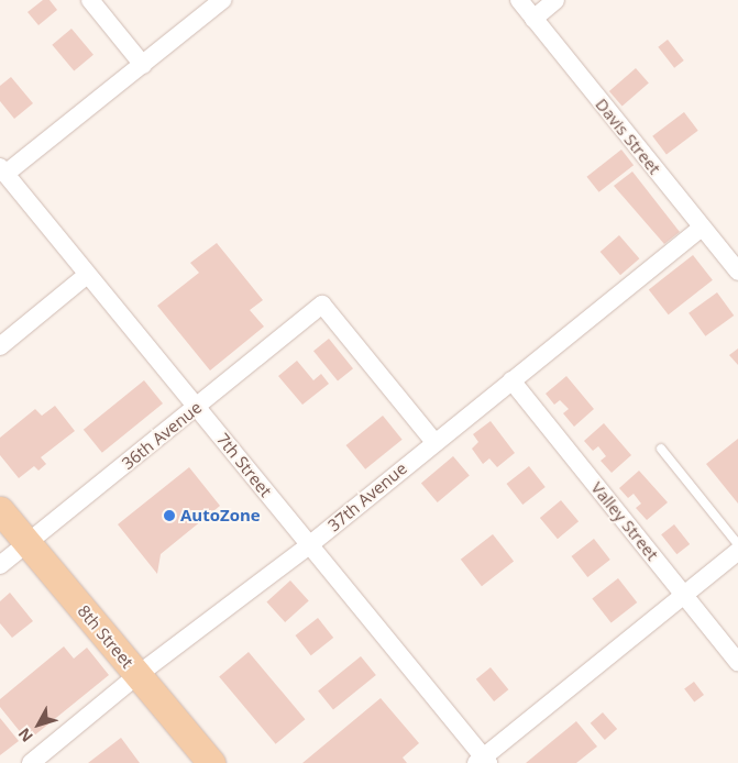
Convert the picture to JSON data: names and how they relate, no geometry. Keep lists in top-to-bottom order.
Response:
{
  "streets": {
    "main road": ["8th Street"],
    "street": [
      "Davis Street",
      "36th Avenue",
      "7th Street",
      "37th Avenue",
      "Valley Street"
    ]
  },
  "crossings": [
    ["Davis Street", "37th Avenue"],
    ["36th Avenue", "7th Street"],
    ["36th Avenue", "37th Avenue"],
    ["36th Avenue", "8th Street"],
    ["7th Street", "37th Avenue"],
    ["37th Avenue", "Valley Street"],
    ["37th Avenue", "8th Street"]
  ],
  "places": ["AutoZone"],
  "north": "bottom left"
}
